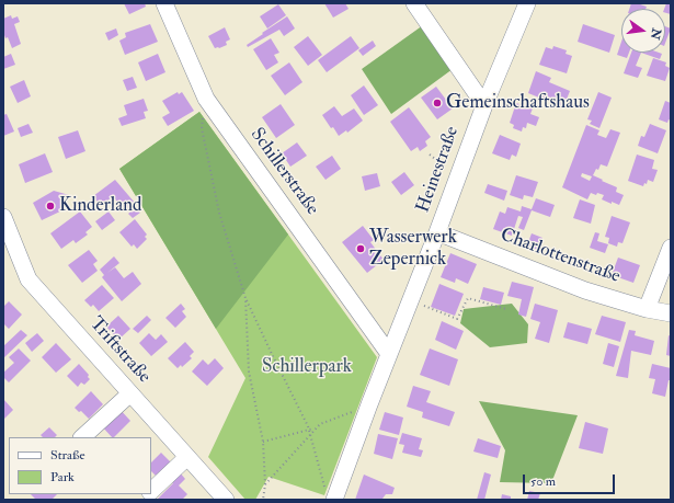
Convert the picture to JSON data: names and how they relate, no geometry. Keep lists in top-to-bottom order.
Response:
{
  "streets": {
    "street": [
      "Heinestraße",
      "Schillerstraße",
      "Charlottenstraße",
      "Triftstraße"
    ]
  },
  "crossings": [
    ["Heinestraße", "Schillerstraße"],
    ["Heinestraße", "Charlottenstraße"]
  ],
  "parks": ["Schillerpark"],
  "places": ["Gemeinschaftshaus", "Kinderland", "Wasserwerk Zepernick"],
  "legend": ["Straße", "Park"],
  "scale_bar": "50 m",
  "north": "right"
}
